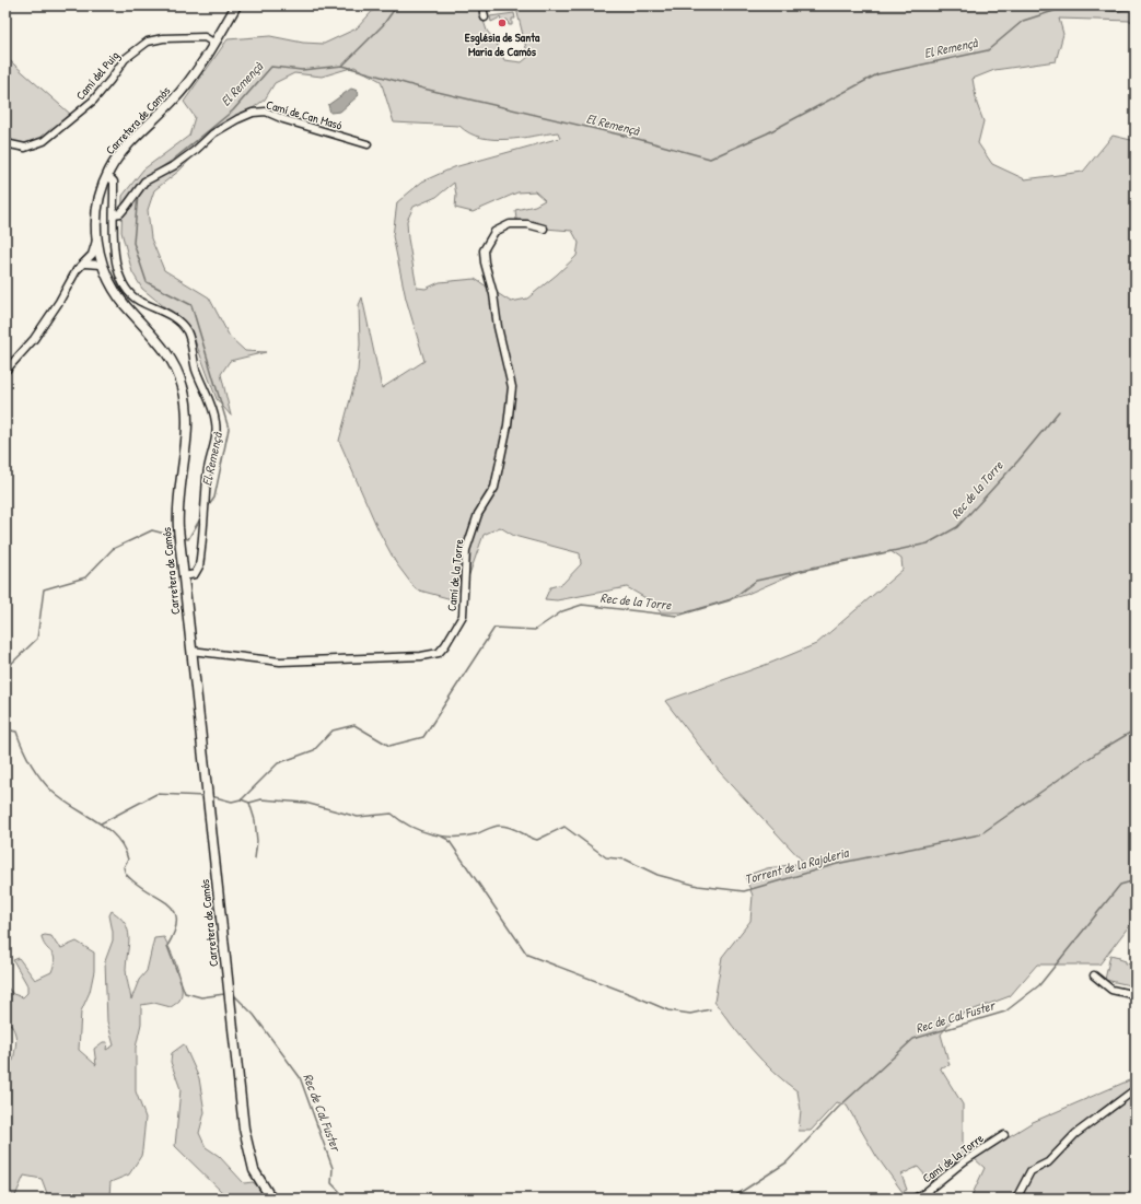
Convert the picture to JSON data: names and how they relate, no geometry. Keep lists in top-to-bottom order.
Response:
{
  "streets": {
    "street": [
      "Camí del Puig",
      "Camí de Can Masó",
      "Carretera de Camós",
      "Camí de la Torre"
    ]
  },
  "crossings": [
    ["Camí del Puig", "Carretera de Camós"],
    ["Carretera de Camós", "Camí de la Torre"]
  ],
  "water": [
    "El Remençà",
    "Rec de la Torre",
    "Torrent de la Rajoleria",
    "Rec de Cal Fuster"
  ],
  "places": ["Església de Santa Maria de Camós"]
}
